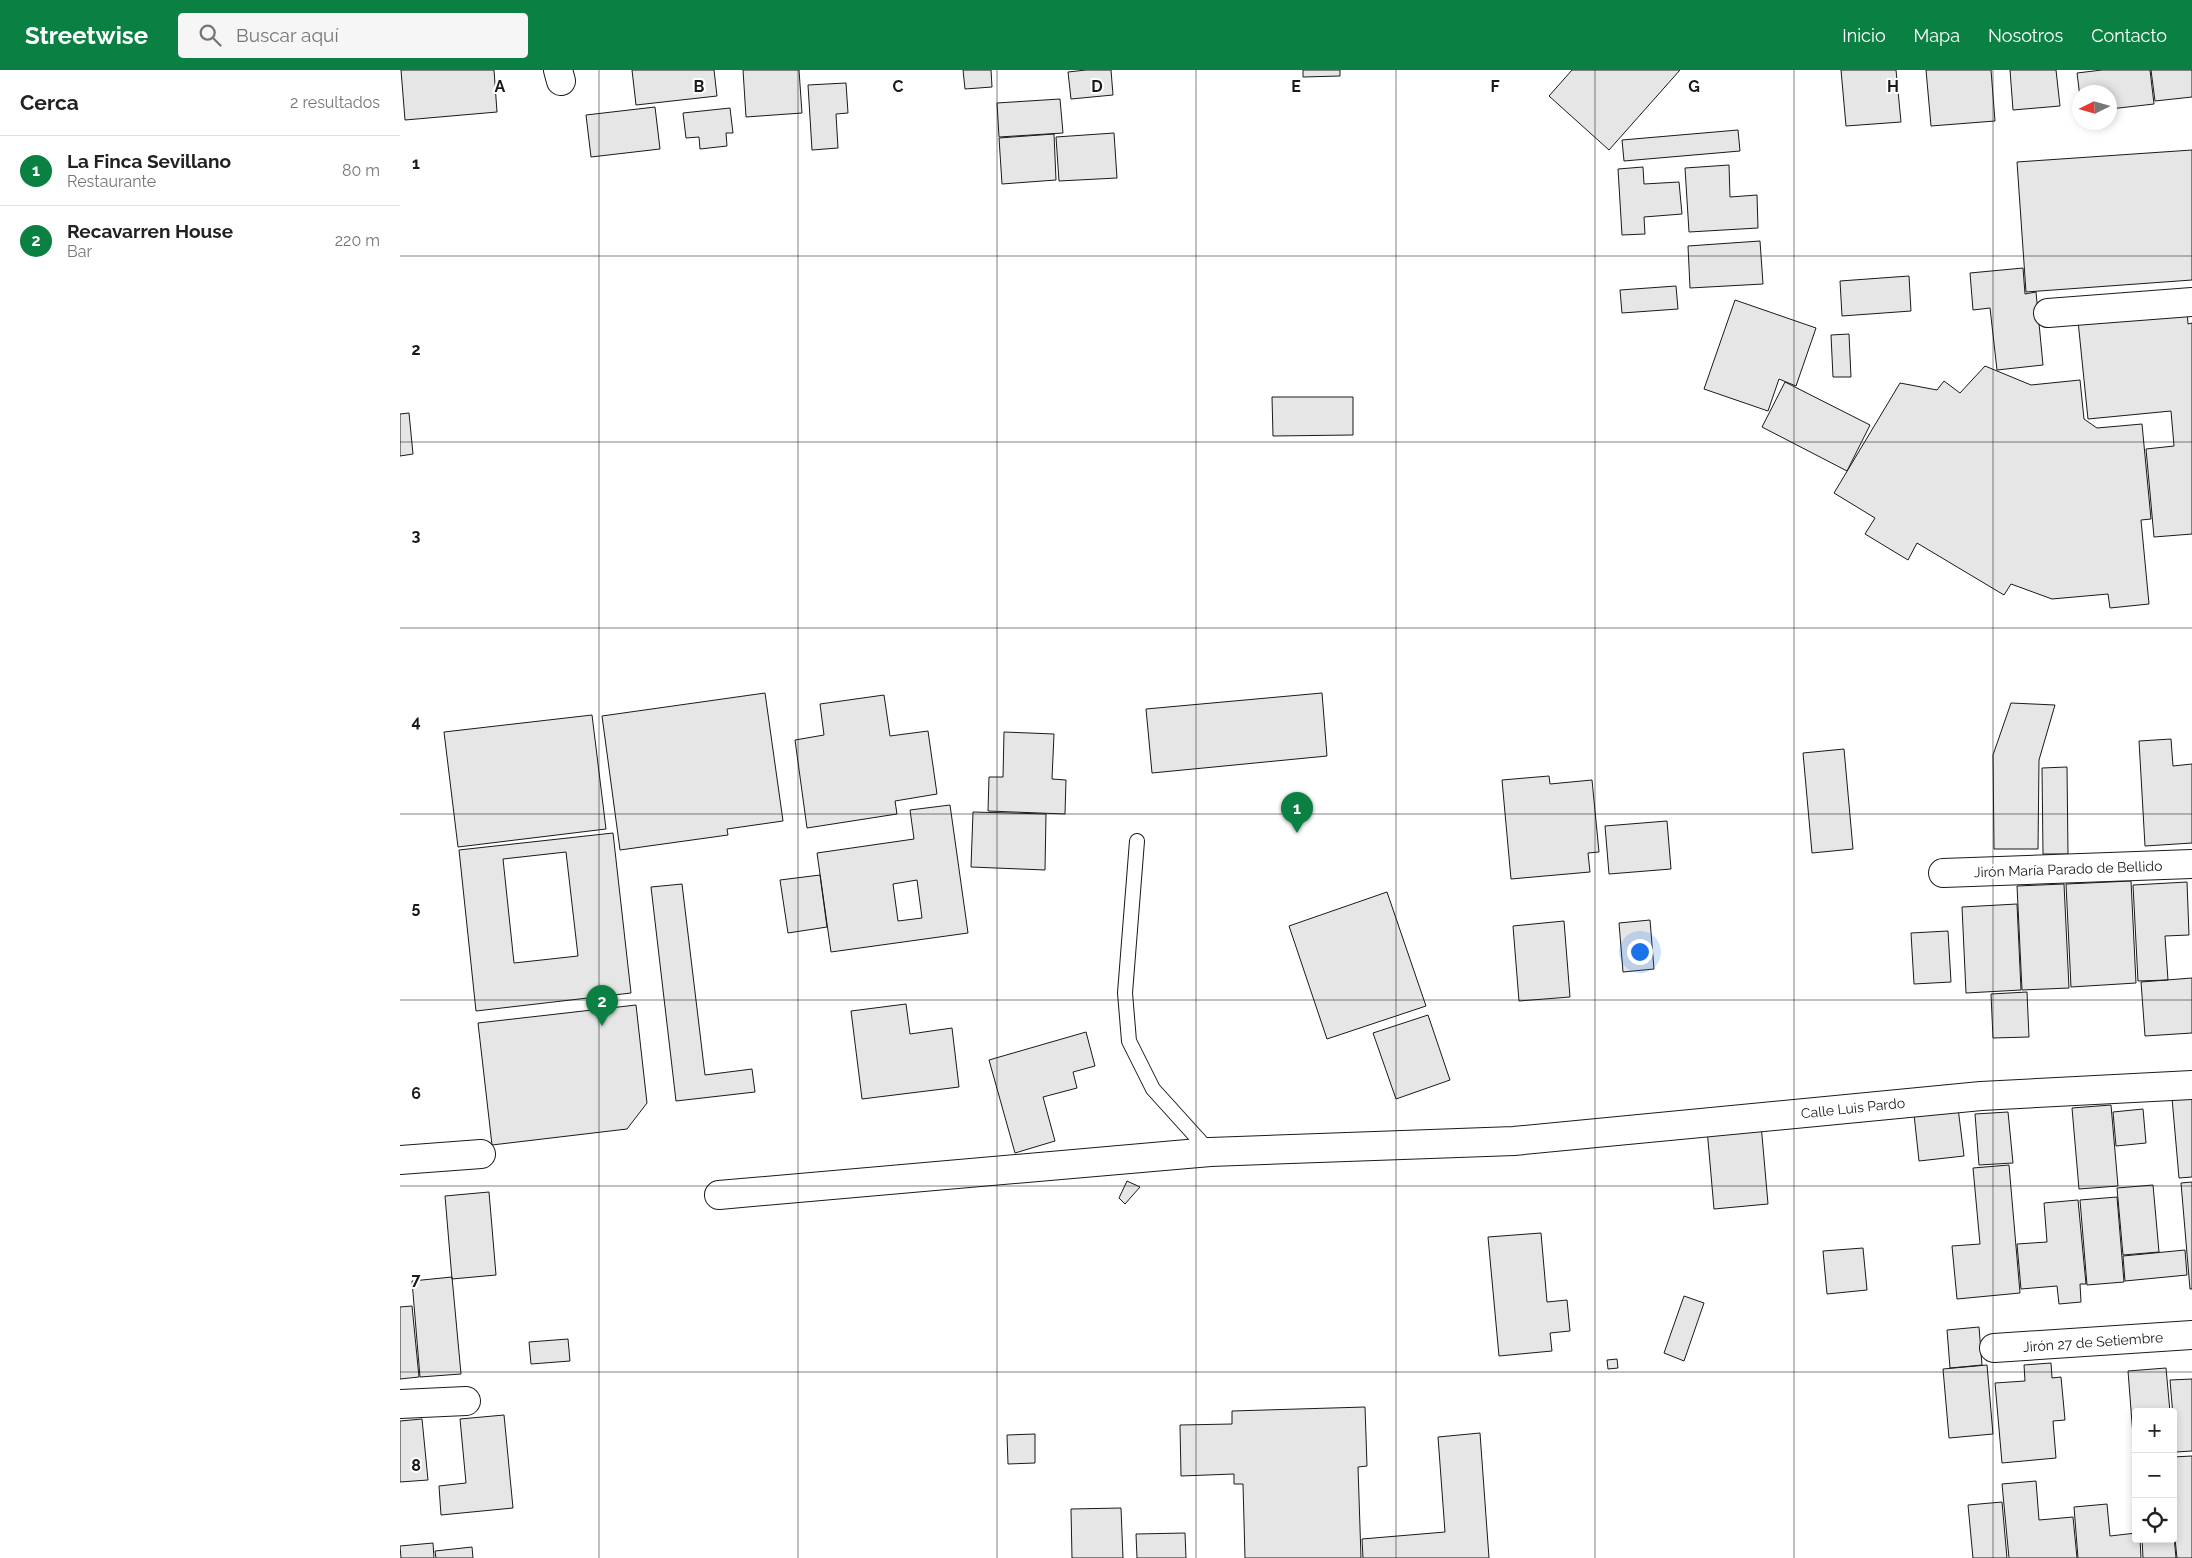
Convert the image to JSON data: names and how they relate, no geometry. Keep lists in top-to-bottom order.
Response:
{
  "streets": {
    "street": ["Jirón María Parado de Bellido", "Calle Luis Pardo", "Jirón 27 de Setiembre"]
  },
  "north": "left",
  "page": {
    "header": "Streetwise",
    "search": "Buscar aquí",
    "nav": [
      "Inicio",
      "Mapa",
      "Nosotros",
      "Contacto"
    ],
    "heading": ["Cerca", "2 resultados"],
    "list": [
      {
        "mark": "1",
        "name": "La Finca Sevillano",
        "note": "Restaurante",
        "value": "80 m"
      },
      {
        "mark": "2",
        "name": "Recavarren House",
        "note": "Bar",
        "value": "220 m"
      }
    ],
    "pins": ["1", "2"],
    "map_buttons": ["+", "−"]
  },
  "grid": {
    "columns": [
      "A",
      "B",
      "C",
      "D",
      "E",
      "F",
      "G",
      "H"
    ],
    "rows": [
      "1",
      "2",
      "3",
      "4",
      "5",
      "6",
      "7",
      "8"
    ]
  }
}
